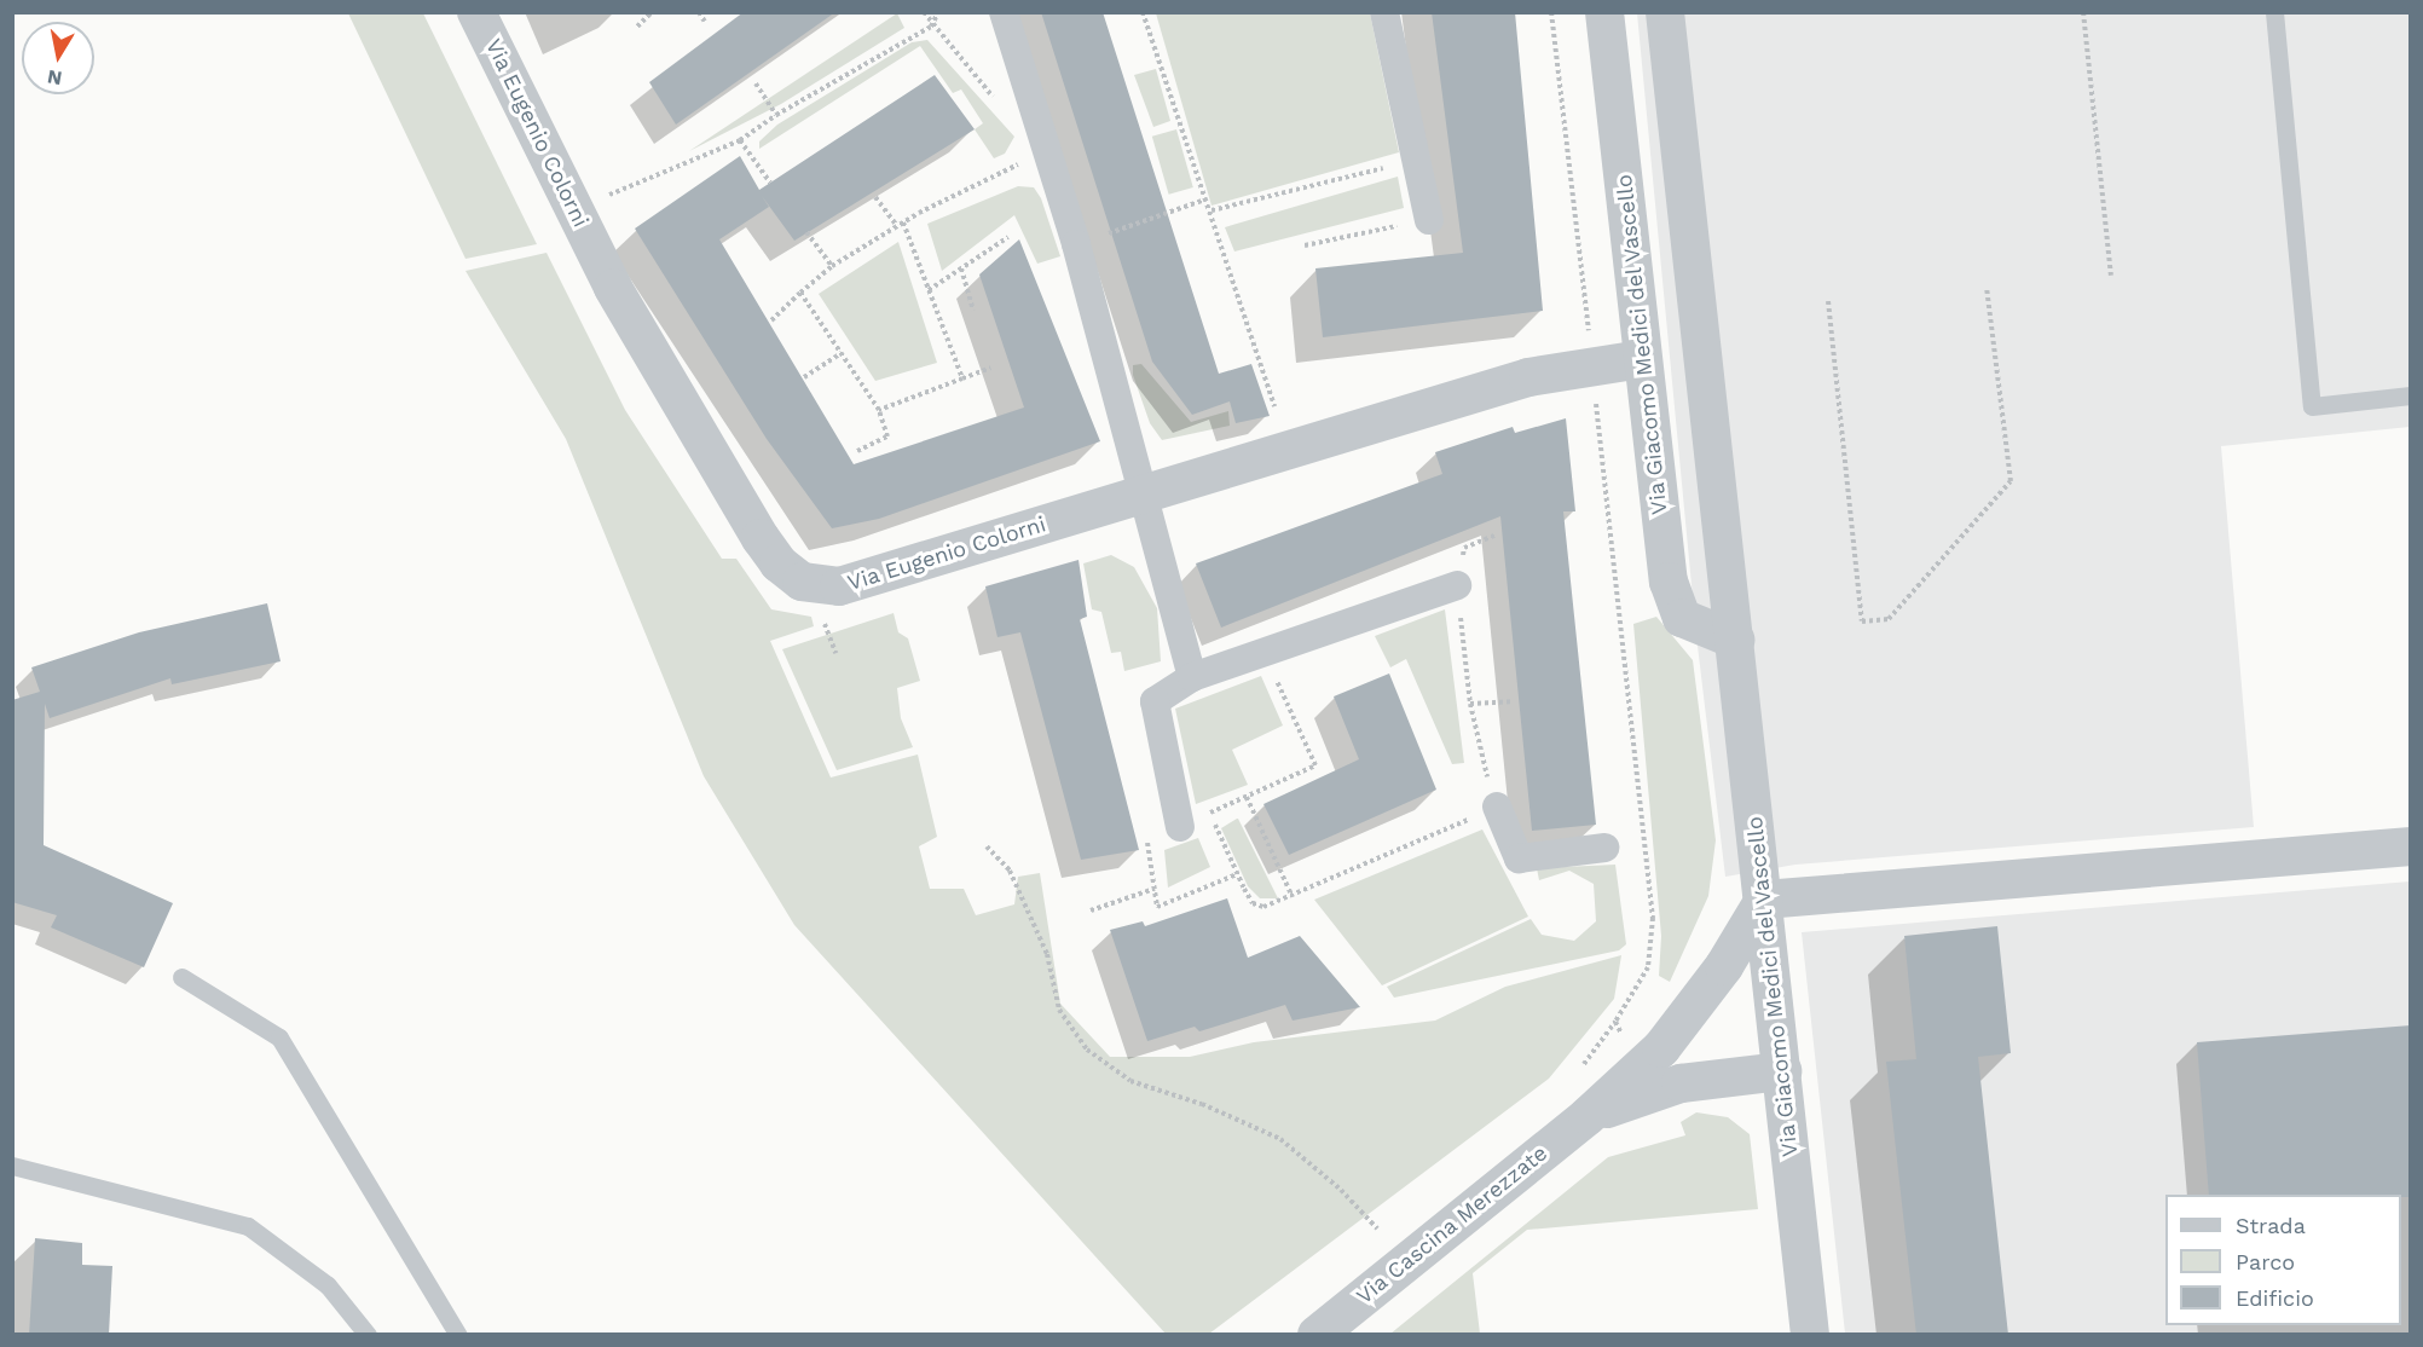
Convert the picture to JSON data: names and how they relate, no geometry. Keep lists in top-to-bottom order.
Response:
{
  "streets": {
    "street": ["Via Eugenio Colorni", "Via Giacomo Medici del Vascello", "Via Cascina Merezzate"]
  },
  "crossings": [
    ["Via Eugenio Colorni", "Via Giacomo Medici del Vascello"],
    ["Via Giacomo Medici del Vascello", "Via Cascina Merezzate"]
  ],
  "legend": ["Strada", "Parco", "Edificio"],
  "north": "bottom"
}
